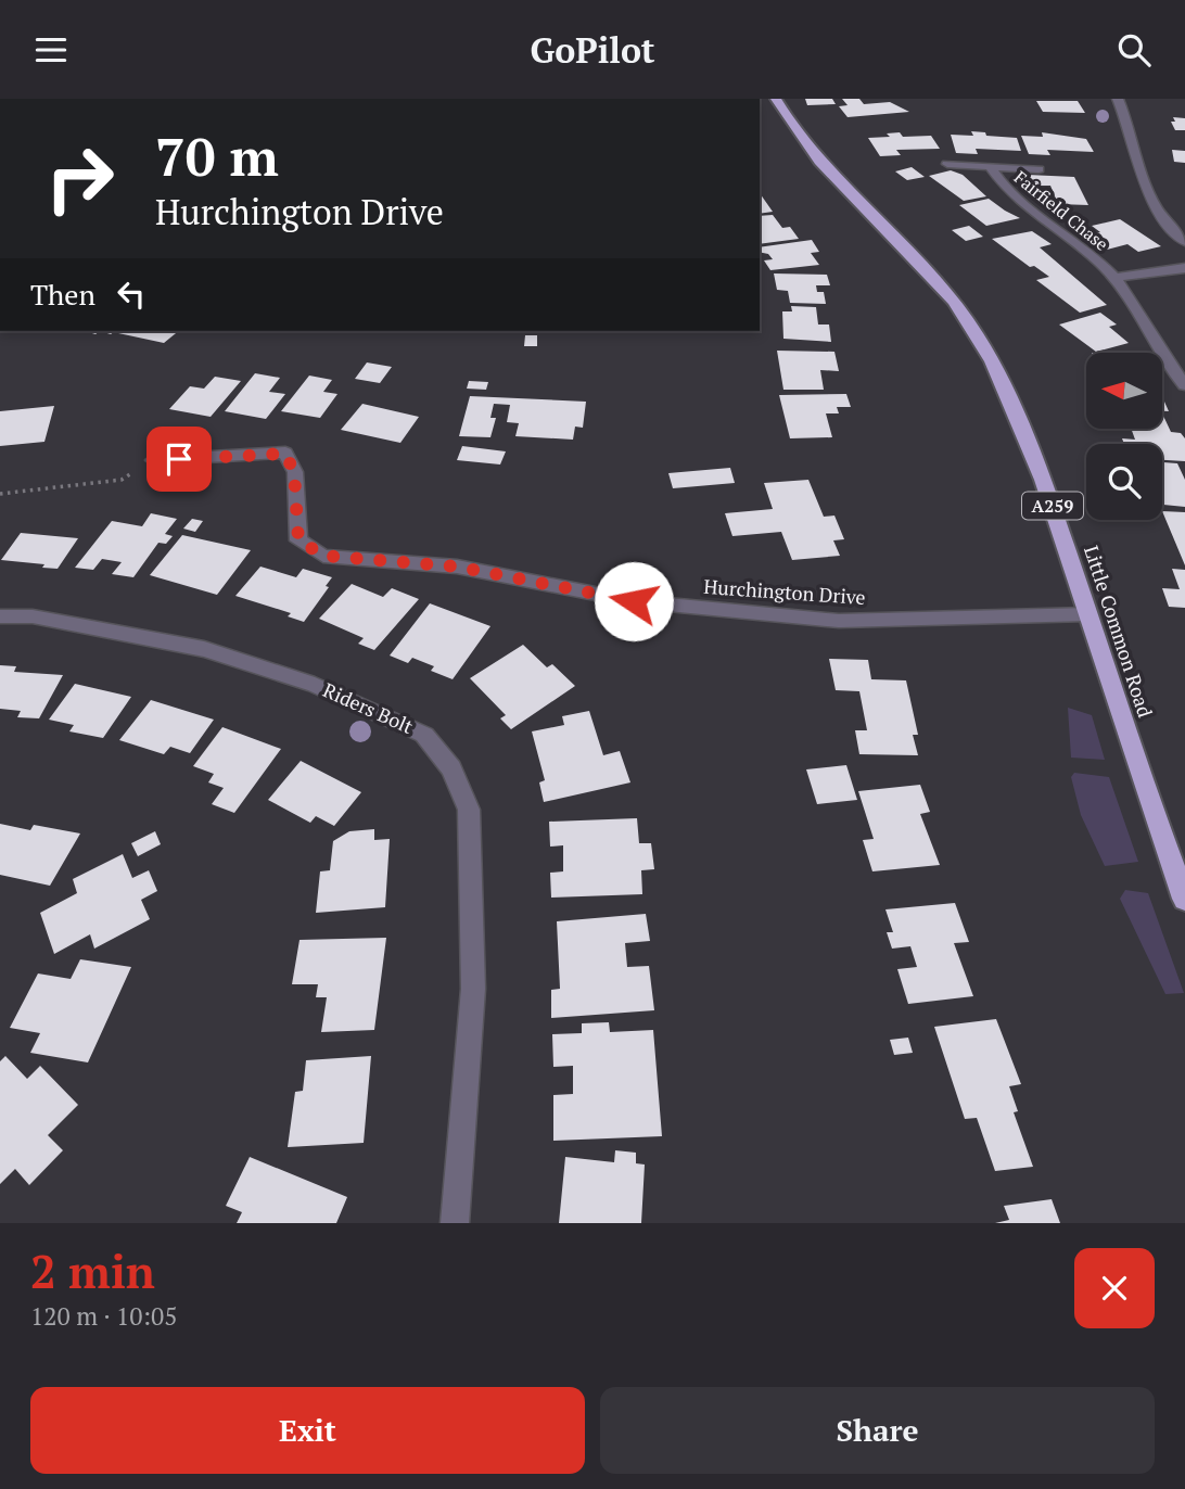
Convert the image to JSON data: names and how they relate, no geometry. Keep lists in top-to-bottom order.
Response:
{
  "streets": {
    "highway": ["A259", "Little Common Road"],
    "street": ["Fairfield Chase", "Hurchington Drive", "Riders Bolt"]
  },
  "crossings": [
    ["Hurchington Drive", "Little Common Road"]
  ],
  "north": "left",
  "page": {
    "header": "GoPilot",
    "turn": ["70 m", "Hurchington Drive"],
    "then": "Then",
    "heading": ["2 min", "120 m · 10:05"],
    "buttons": ["Exit", "Share"]
  }
}
